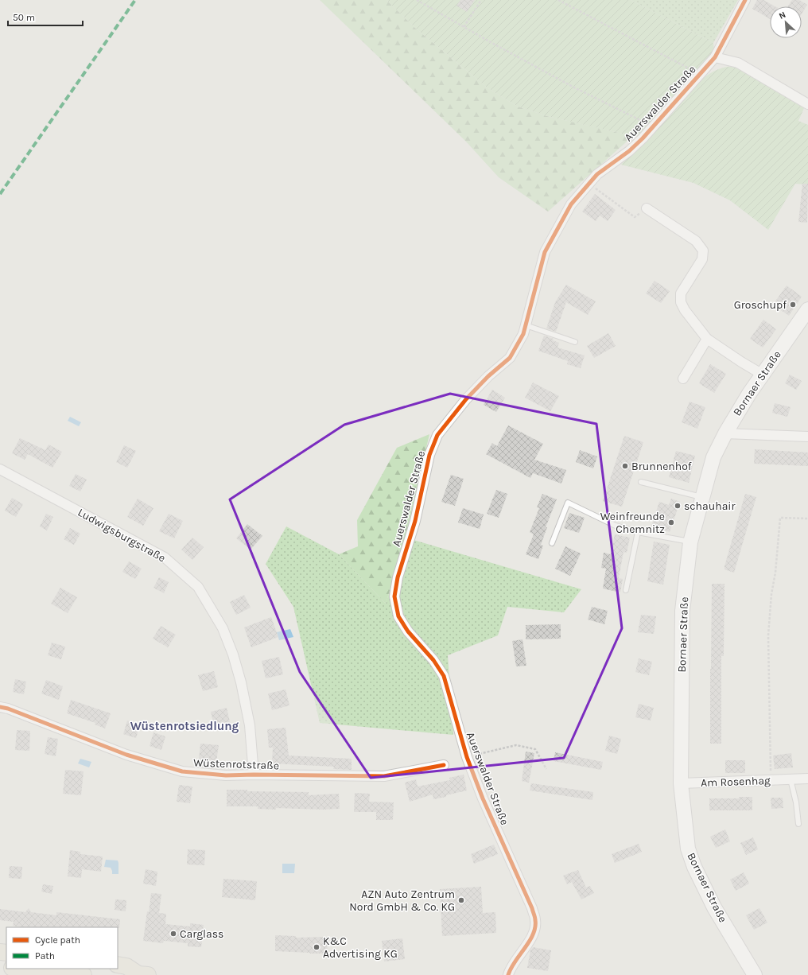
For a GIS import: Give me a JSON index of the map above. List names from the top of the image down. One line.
{"streets":{"main road":["Bornaer Straße"],"street":["Auerswalder Straße","Ludwigsburgstraße","Wüstenrotstraße","Am Rosenhag"]},"crossings":[["Bornaer Straße","Am Rosenhag"],["Ludwigsburgstraße","Wüstenrotstraße"]],"districts":["Wüstenrotsiedlung"],"places":["Groschupf","Brunnenhof","schauhair","Weinfreunde Chemnitz","AZN Auto Zentrum Nord GmbH & Co. KG","Carglass","K&C Advertising KG"],"legend":["Cycle path","Path"],"scale_bar":"50 m","north":"top left"}
